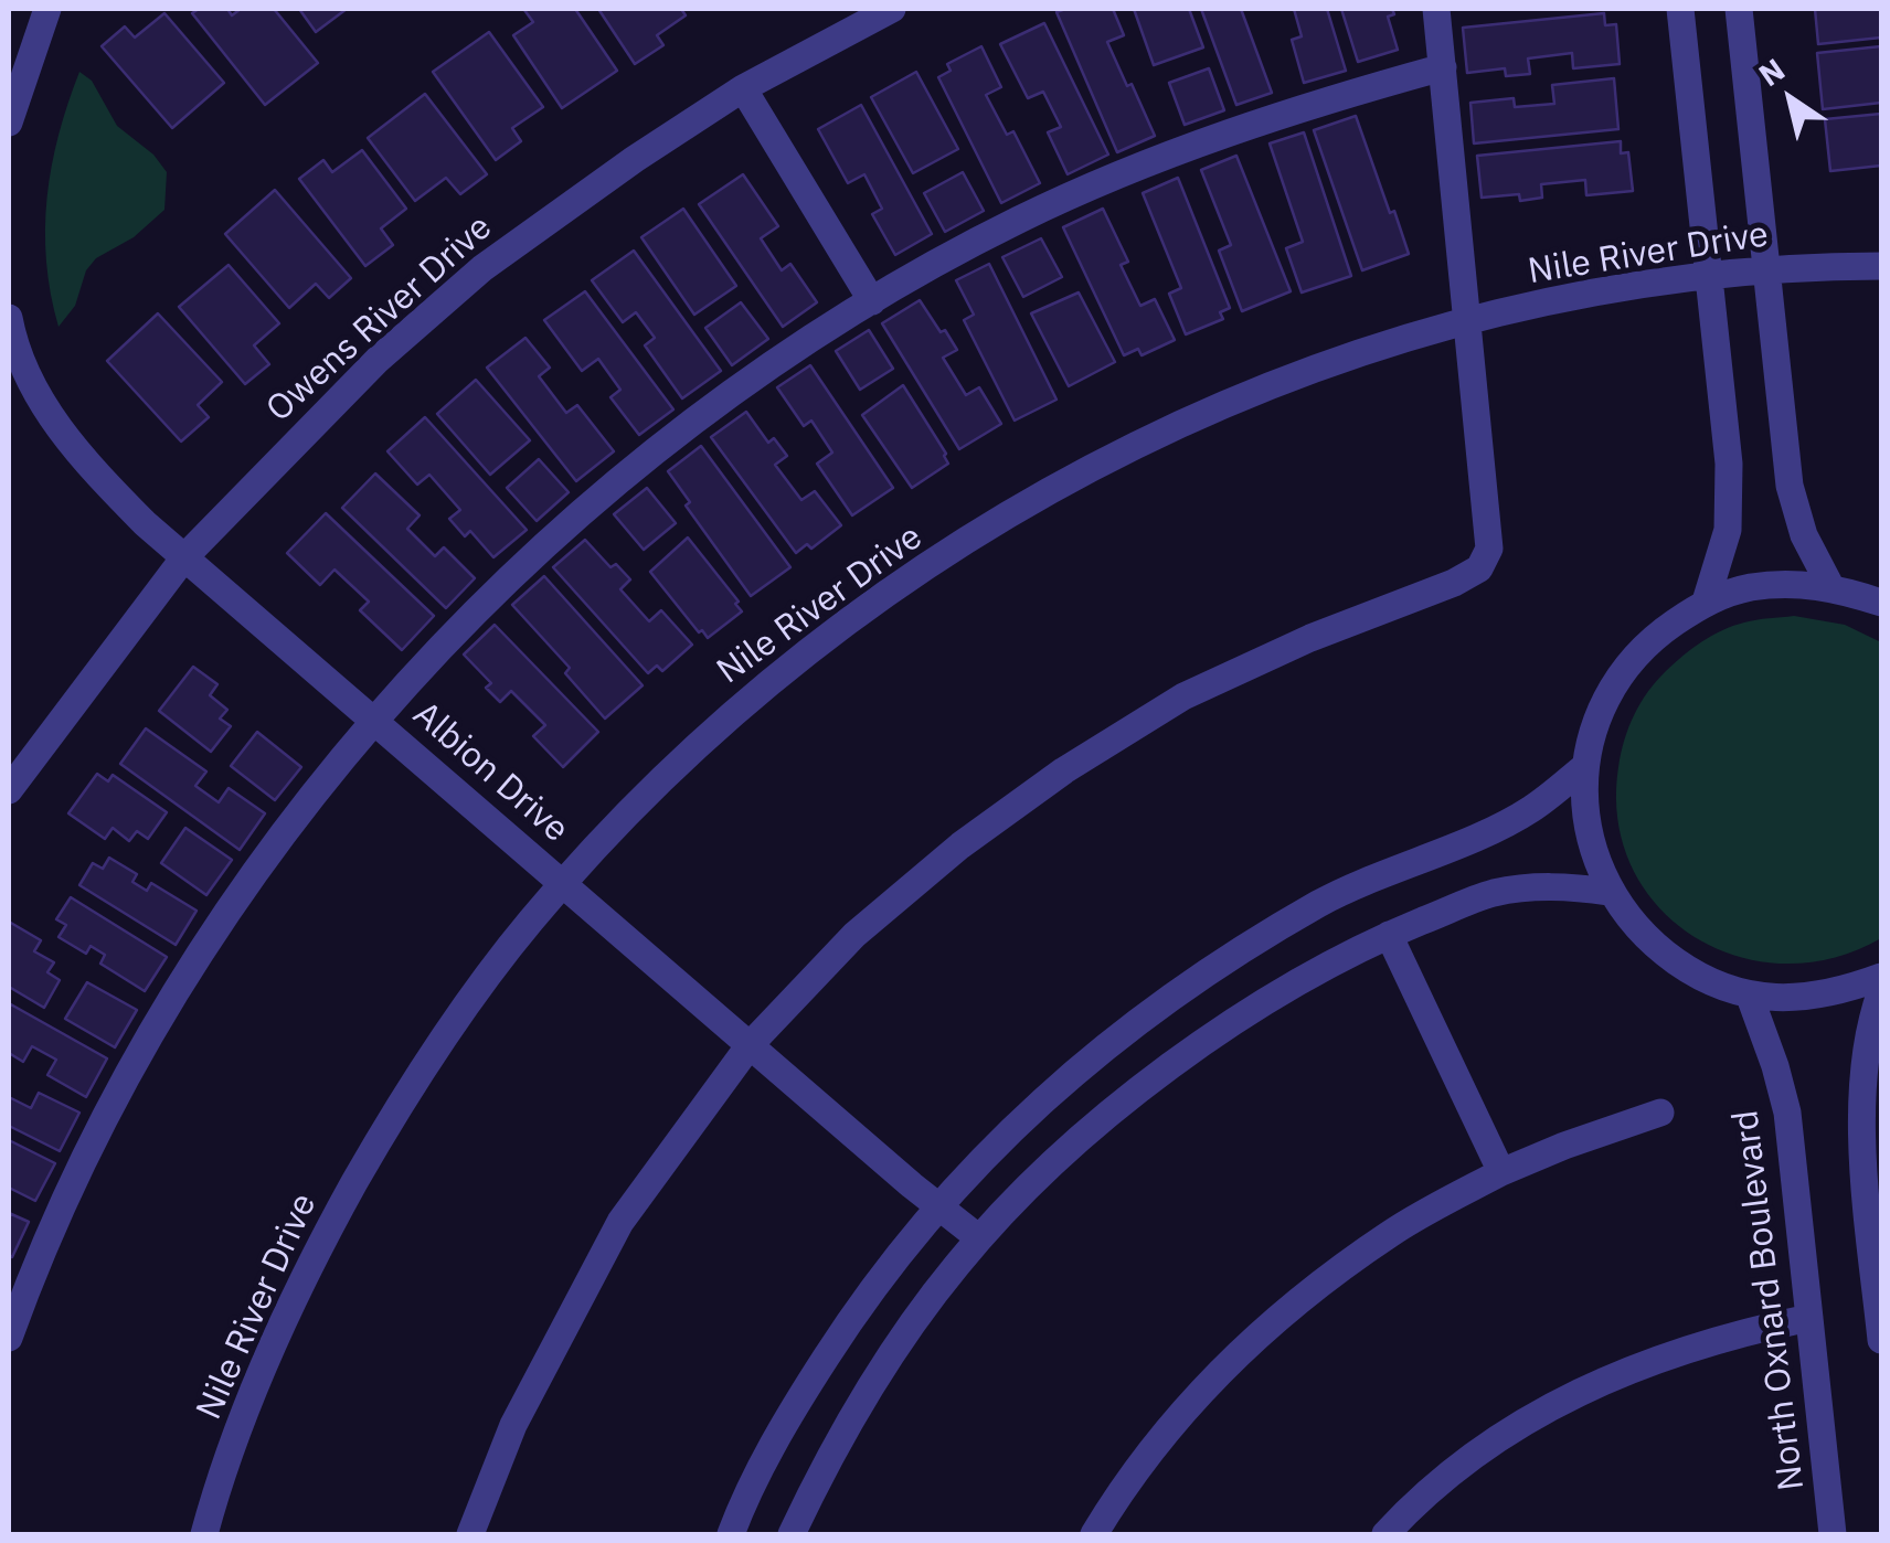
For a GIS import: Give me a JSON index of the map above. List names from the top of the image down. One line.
{"streets":{"street":["Nile River Drive","Owens River Drive","Albion Drive","North Oxnard Boulevard"]},"crossings":[["Nile River Drive","Albion Drive"],["Owens River Drive","Albion Drive"]],"north":"top left"}
